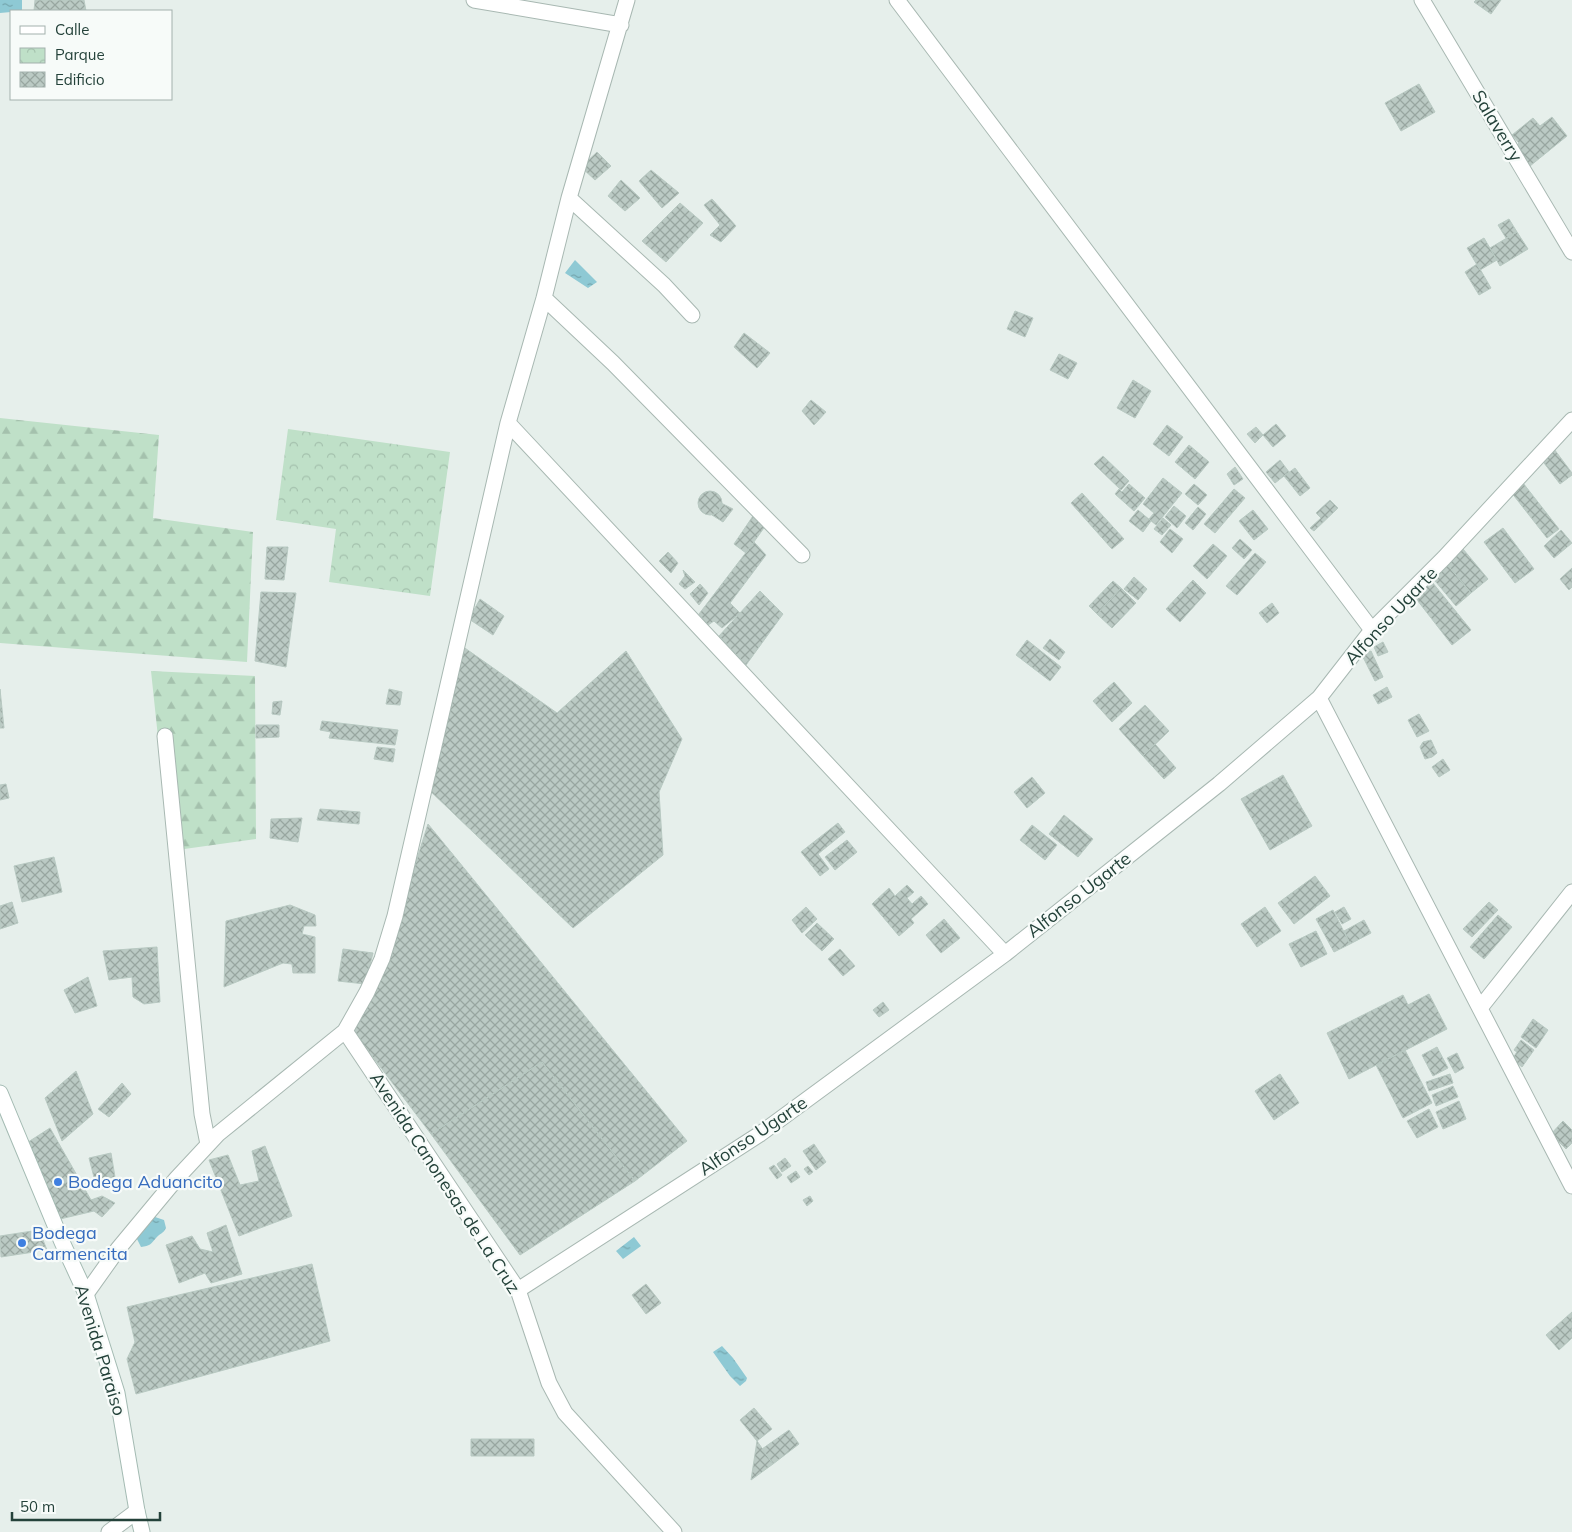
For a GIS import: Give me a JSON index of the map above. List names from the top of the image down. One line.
{"streets":{"street":["Salaverry","Alfonso Ugarte","Avenida Canonesas de La Cruz","Avenida Paraiso"]},"crossings":[["Alfonso Ugarte","Avenida Canonesas de La Cruz"]],"places":["Bodega Aduancito","Bodega Carmencita"],"legend":["Calle","Parque","Edificio"],"scale_bar":"50 m"}
